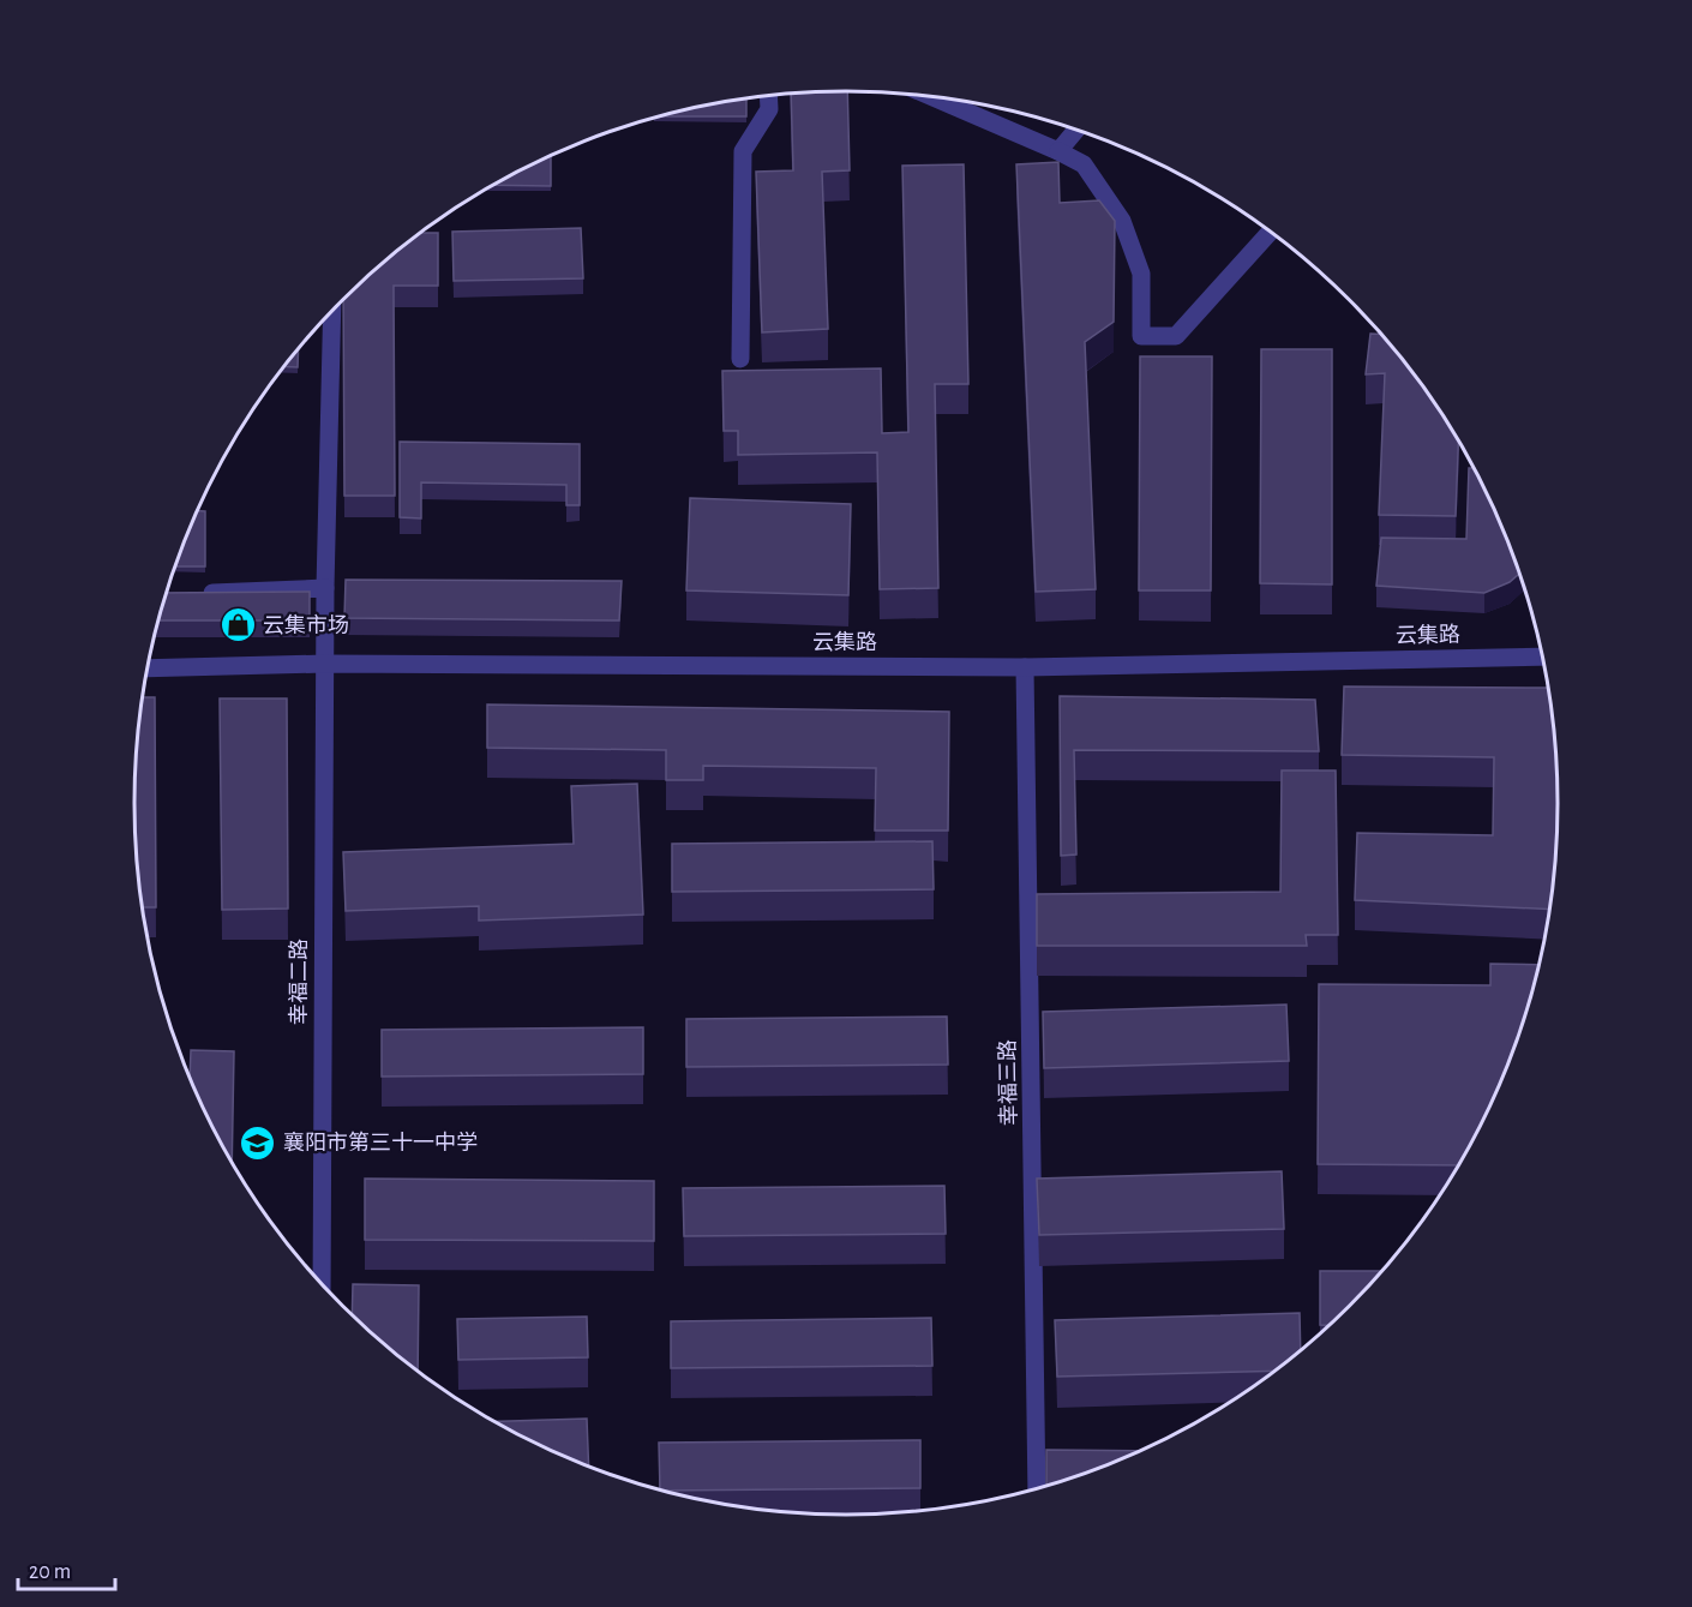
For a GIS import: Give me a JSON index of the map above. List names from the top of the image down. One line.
{"streets":{"street":["云集路","幸福二路","幸福三路"]},"crossings":[["云集路","幸福二路"],["云集路","幸福三路"]],"places":{"shop":["云集市场"],"school or university":["襄阳市第三十一中学"]},"scale_bar":"20 m"}
